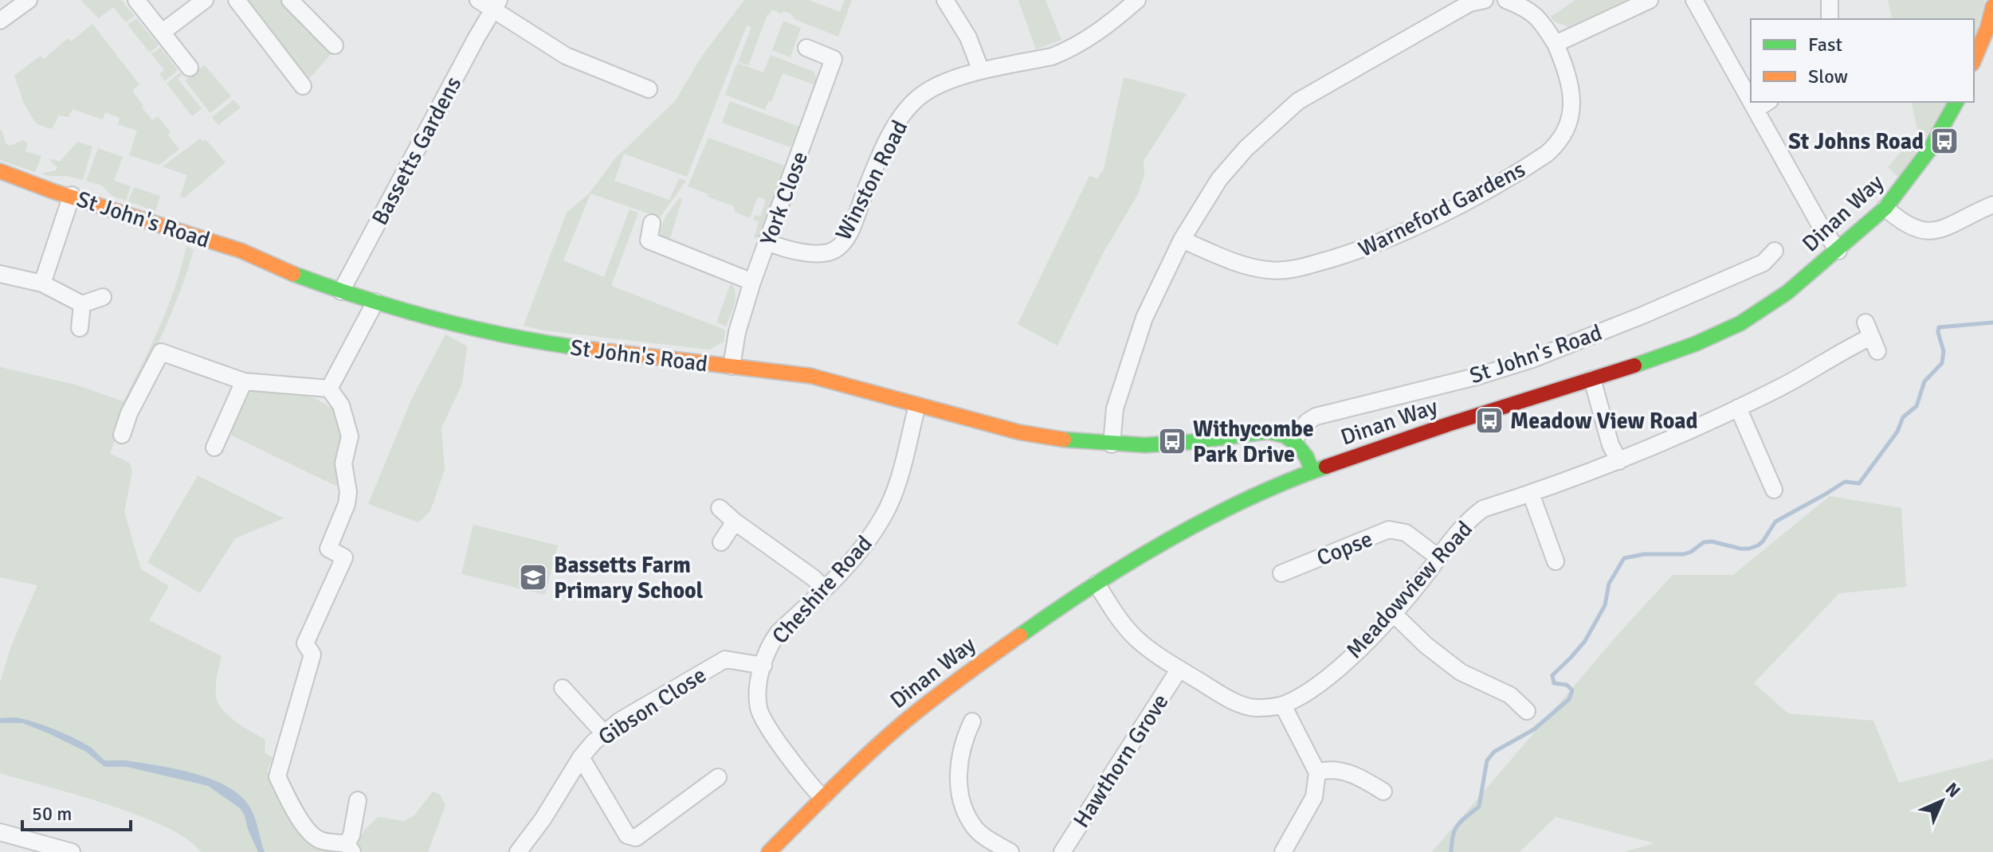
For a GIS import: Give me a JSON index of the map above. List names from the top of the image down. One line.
{"streets":{"street":["Bassetts Gardens","Winston Road","York Close","Warneford Gardens","Dinan Way","St John's Road","Copse","Cheshire Road","Meadowview Road","Gibson Close","Hawthorn Grove"]},"crossings":[["Bassetts Gardens","St John's Road"],["Winston Road","York Close"],["York Close","St John's Road"],["Dinan Way","Cheshire Road"],["Dinan Way","Meadowview Road"],["St John's Road","Cheshire Road"],["Copse","Meadowview Road"],["Cheshire Road","Gibson Close"],["Meadowview Road","Hawthorn Grove"]],"places":{"bus stop":["St Johns Road","Meadow View Road","Withycombe Park Drive"],"school or university":["Bassetts Farm Primary School"]},"legend":["Fast","Slow"],"scale_bar":"50 m","north":"top right"}
